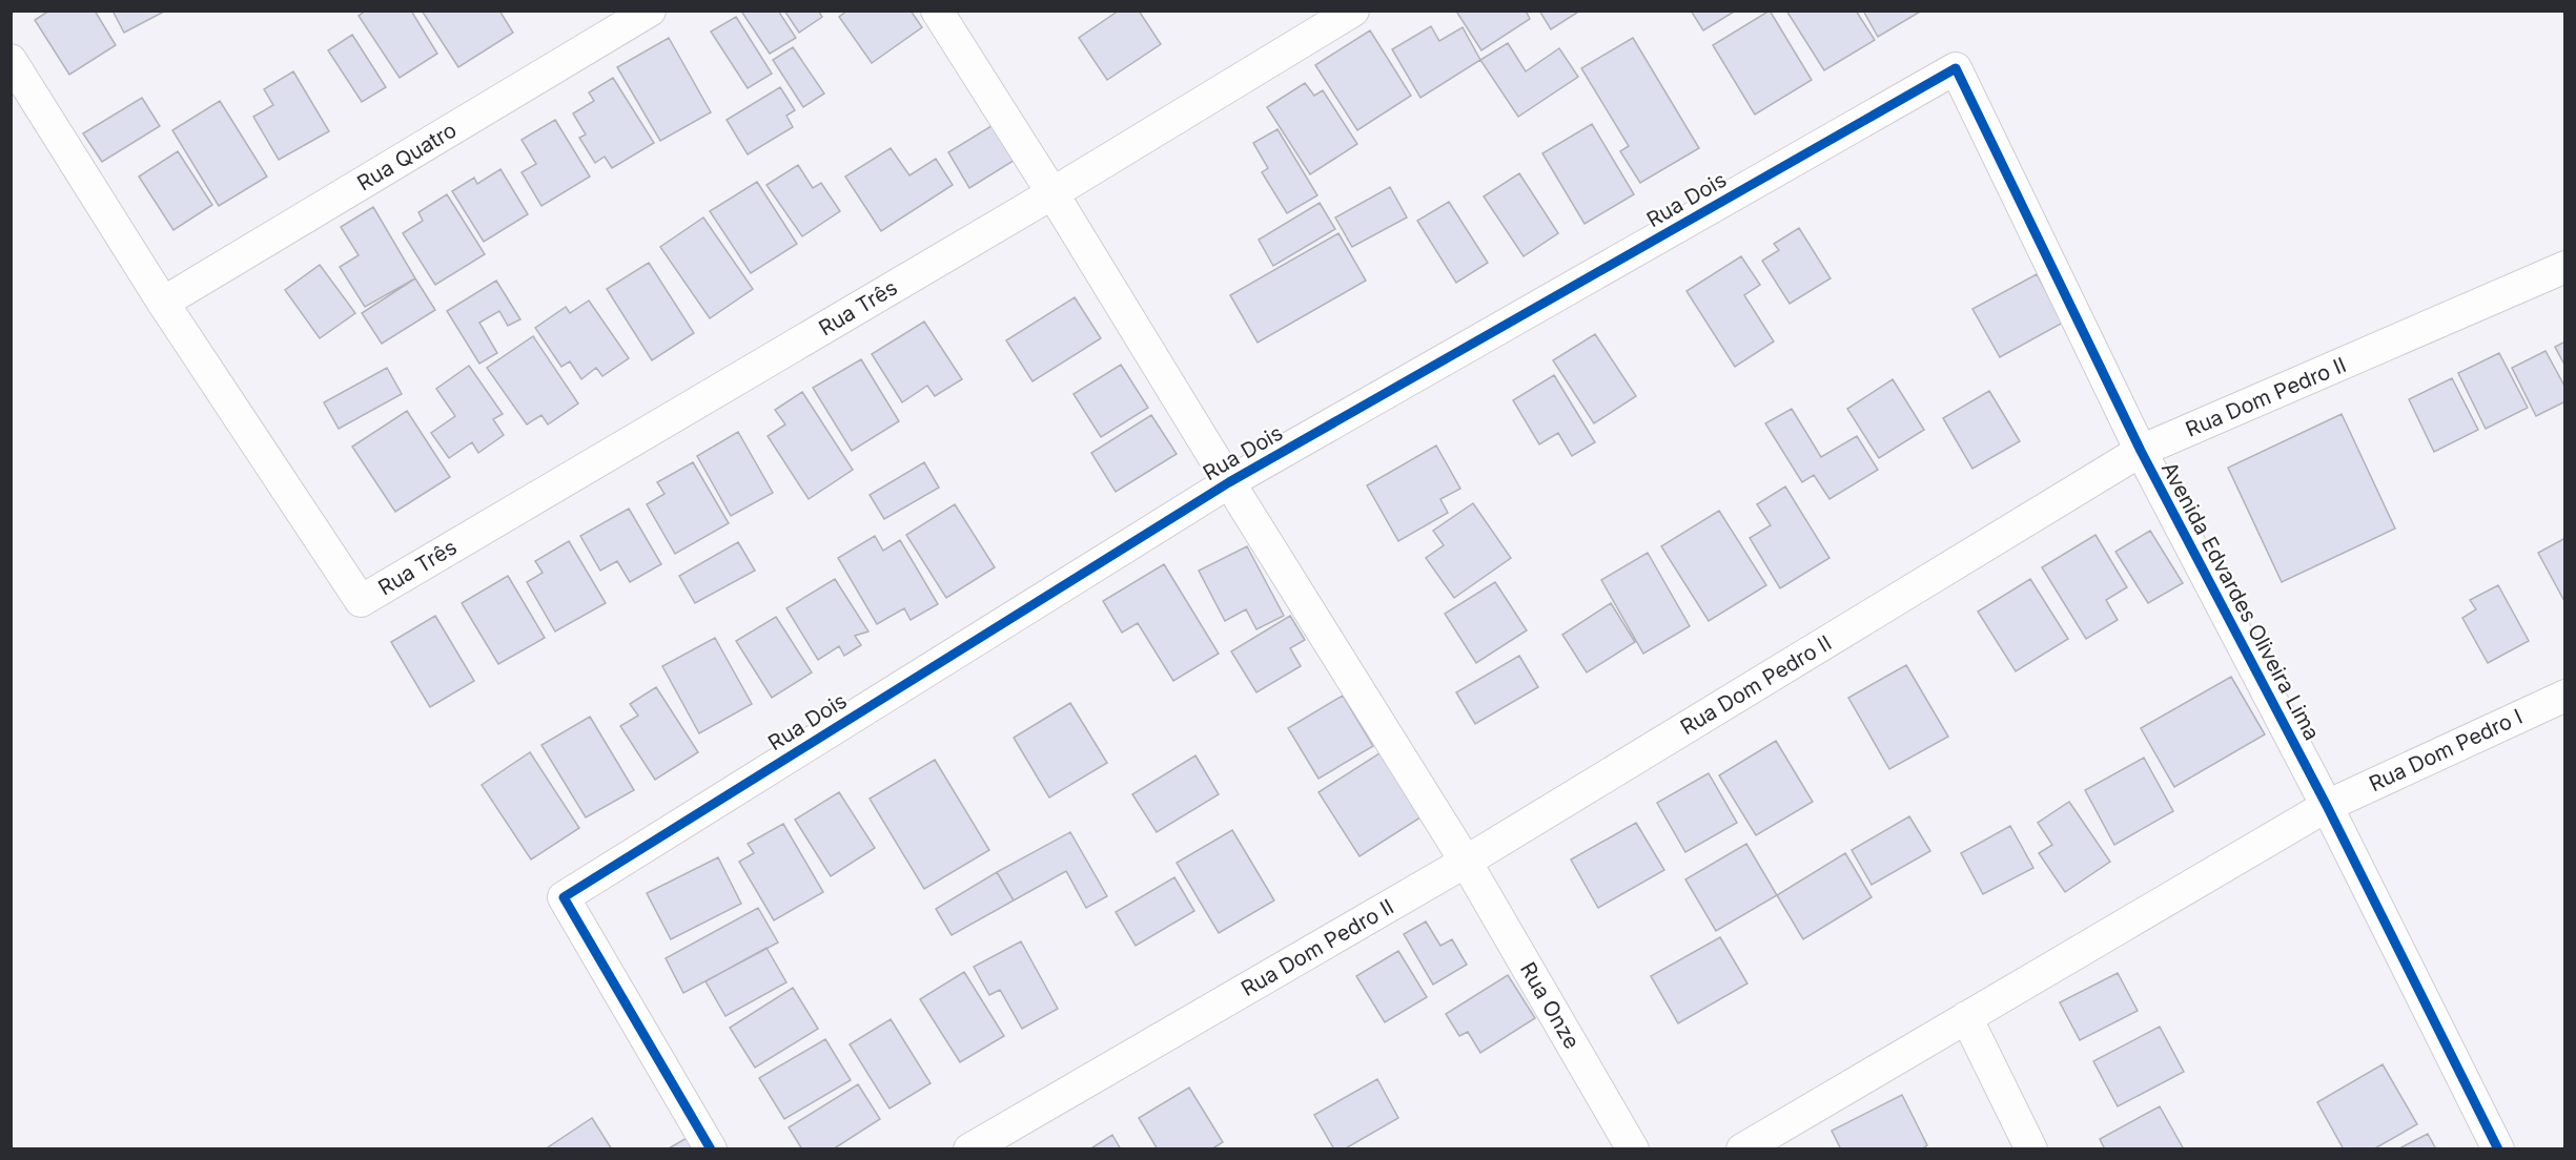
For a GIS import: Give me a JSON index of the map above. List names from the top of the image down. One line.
{"streets":{"street":["Rua Quatro","Rua Dois","Rua Três","Rua Dom Pedro II","Avenida Edvardes Oliveira Lima","Rua Dom Pedro I","Rua Onze"]},"crossings":[["Rua Quatro","Rua Três"],["Rua Dois","Avenida Edvardes Oliveira Lima"],["Rua Dois","Rua Onze"],["Rua Três","Rua Onze"],["Rua Dom Pedro II","Avenida Edvardes Oliveira Lima"],["Rua Dom Pedro II","Rua Onze"],["Avenida Edvardes Oliveira Lima","Rua Dom Pedro I"]]}
